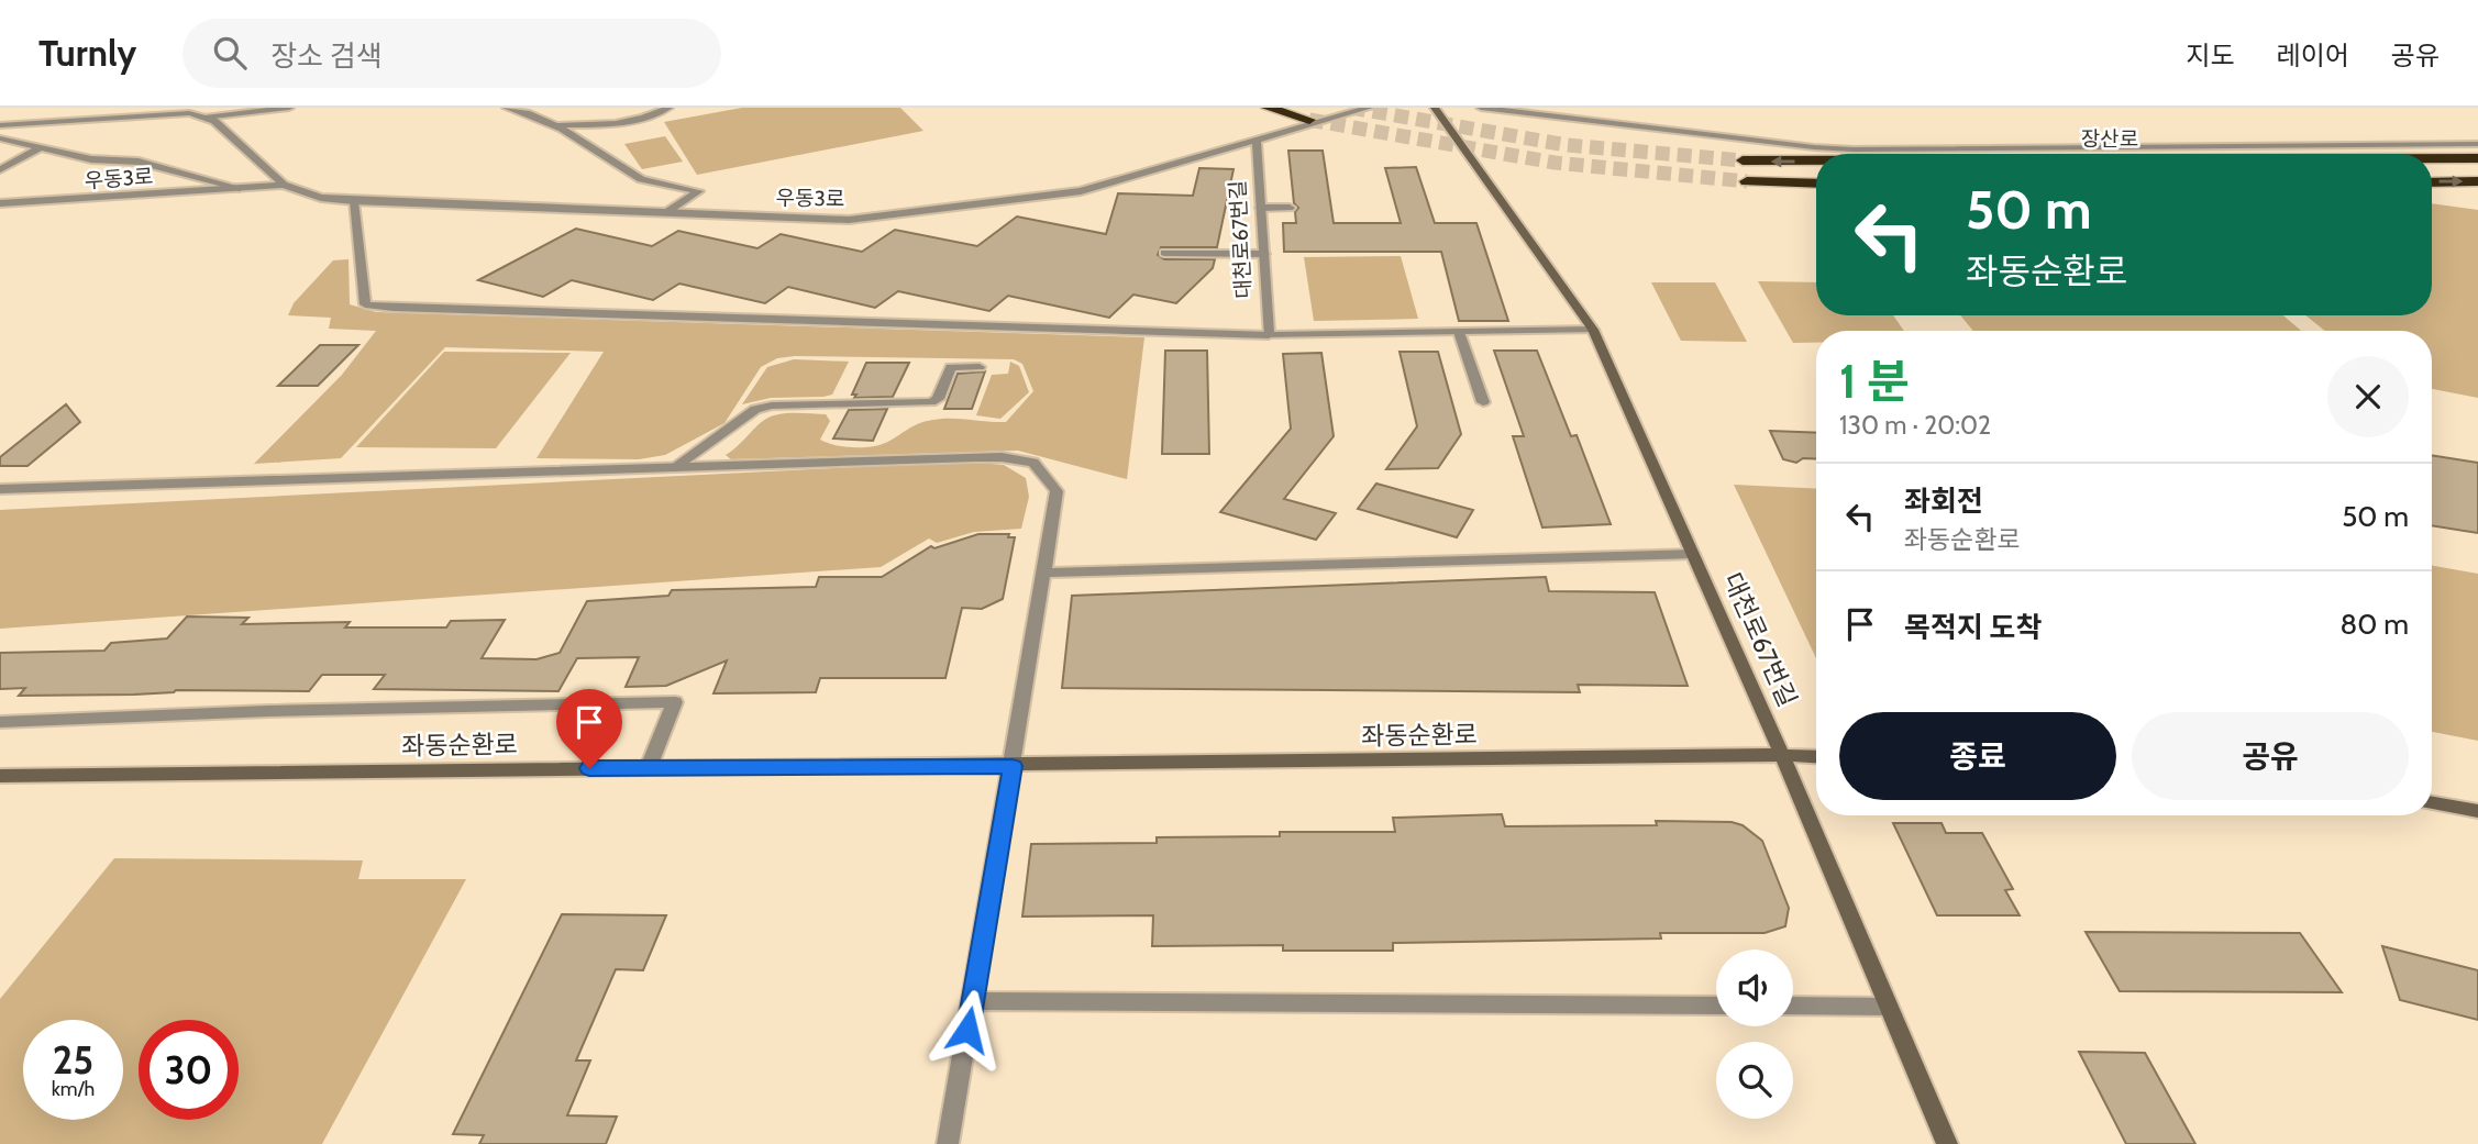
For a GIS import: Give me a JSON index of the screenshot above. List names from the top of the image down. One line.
{"streets":{"highway":["장산로"],"street":["우동3로","대천로67번길","좌동순환로"]},"crossings":[["우동3로","대천로67번길"],["대천로67번길","좌동순환로"]],"page":{"header":"Turnly","search":"장소 검색","nav":["지도","레이어","공유"],"turn":["50 m","좌동순환로"],"heading":["1 분","130 m · 20:02"],"list":[{"name":"좌회전","note":"좌동순환로","value":"50 m"},{"name":"목적지 도착","value":"80 m"}],"buttons":["종료","공유"],"speed":"25 km/h","limit":"30"}}
